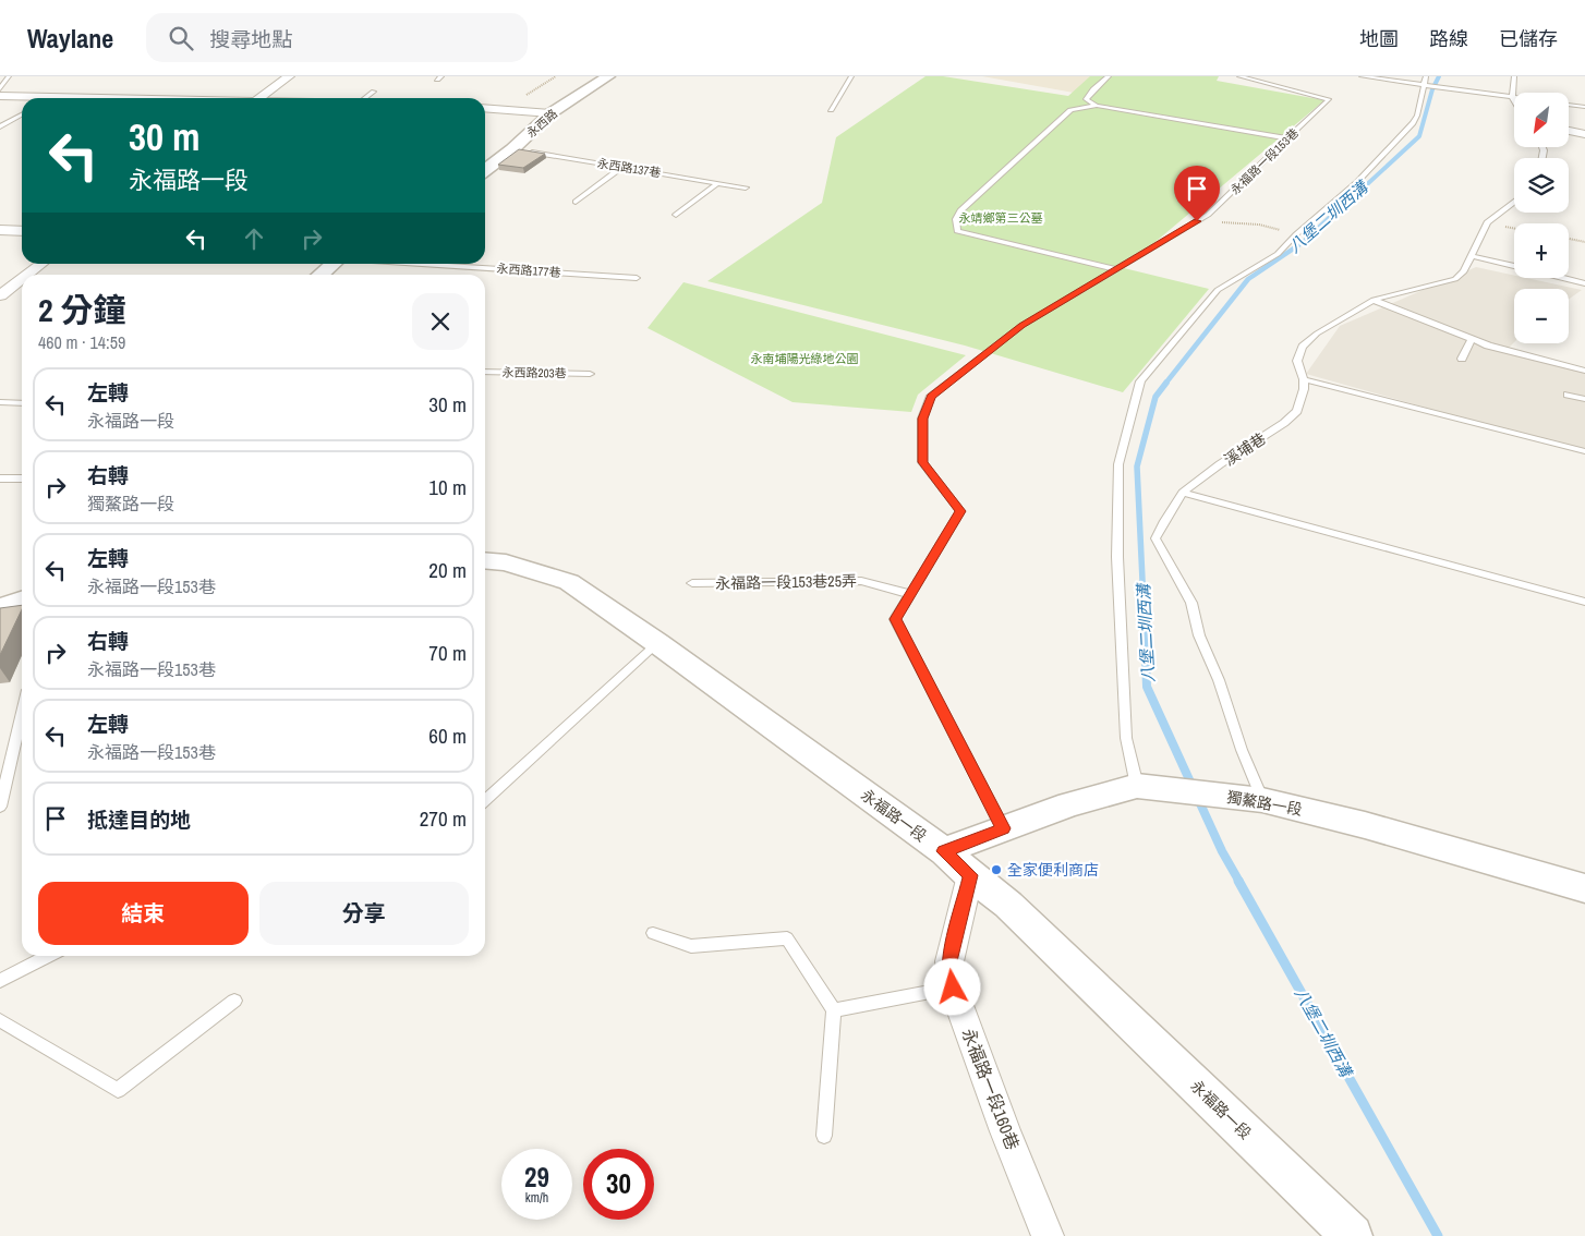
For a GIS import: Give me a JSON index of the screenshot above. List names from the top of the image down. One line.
{"streets":{"street":["永西路","獨鰲路一段","永福路一段","永福路一段160巷"],"lane":["永福路一段153巷","永西路137巷","永西路177巷","永西路203巷","溪埔巷","永福路一段153巷25弄"]},"crossings":[["永西路","永西路137巷"],["永福路一段153巷","永福路一段153巷25弄"],["永福路一段153巷","獨鰲路一段"],["溪埔巷","獨鰲路一段"],["獨鰲路一段","永福路一段"],["永福路一段","永福路一段160巷"]],"water":["八堡二圳西溝"],"parks":["永靖鄉第三公墓","永南埔陽光綠地公園"],"places":["全家便利商店"],"north":"bottom left","page":{"header":"Waylane","search":"搜尋地點","nav":["地圖","路線","已儲存"],"map_buttons":["+","−"],"turn":["30 m","永福路一段"],"heading":["2 分鐘","460 m · 14:59"],"list":[{"name":"左轉","note":"永福路一段","value":"30 m"},{"name":"右轉","note":"獨鰲路一段","value":"10 m"},{"name":"左轉","note":"永福路一段153巷","value":"20 m"},{"name":"右轉","note":"永福路一段153巷","value":"70 m"},{"name":"左轉","note":"永福路一段153巷","value":"60 m"},{"name":"抵達目的地","value":"270 m"}],"buttons":["結束","分享"],"speed":"29 km/h","limit":"30"}}
